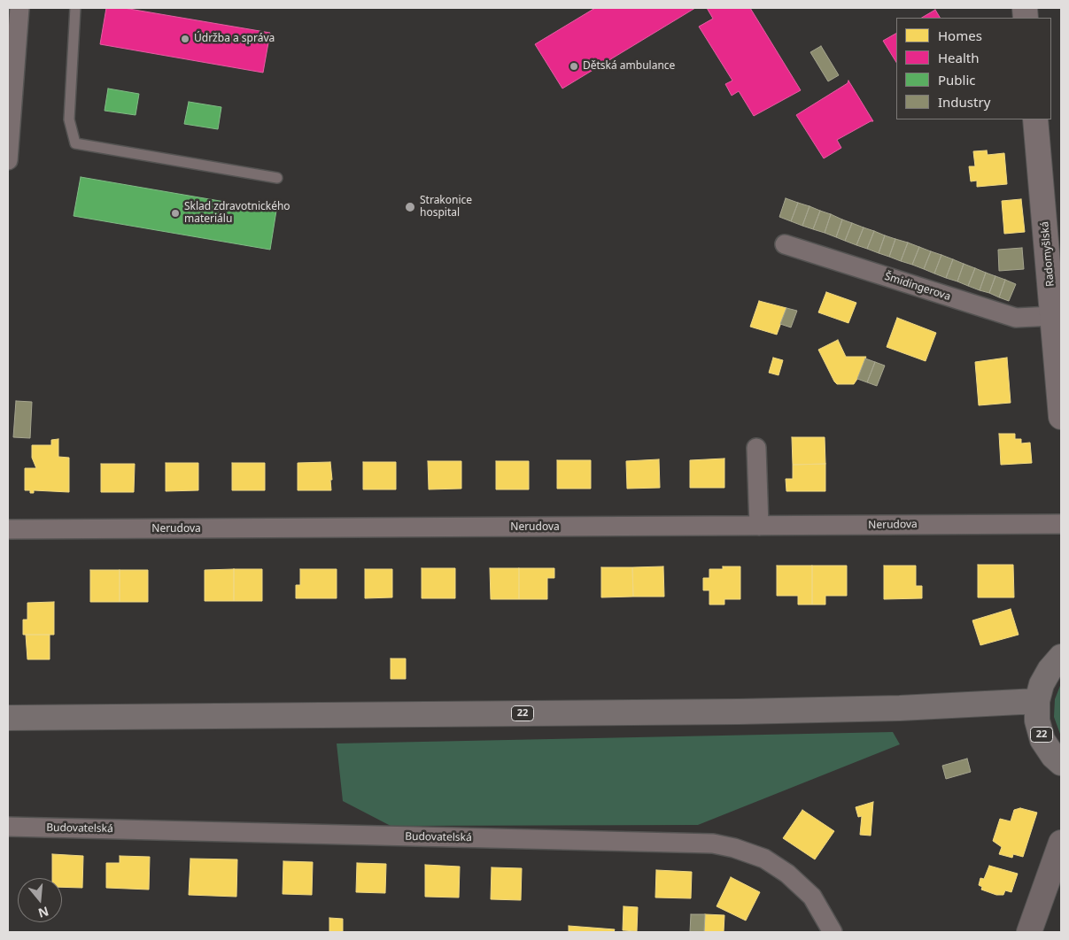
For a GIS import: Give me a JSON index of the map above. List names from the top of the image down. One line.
{"streets":{"main road":["22"],"street":["Radomyšlská","Šmidingerova","Nerudova","Budovatelská"]},"crossings":[["Radomyšlská","Šmidingerova"]],"places":["Údržba a správa","Dětská ambulance","Strakonice hospital","Sklad zdravotnického materiálu"],"legend":["Homes","Health","Public","Industry"],"north":"bottom"}
